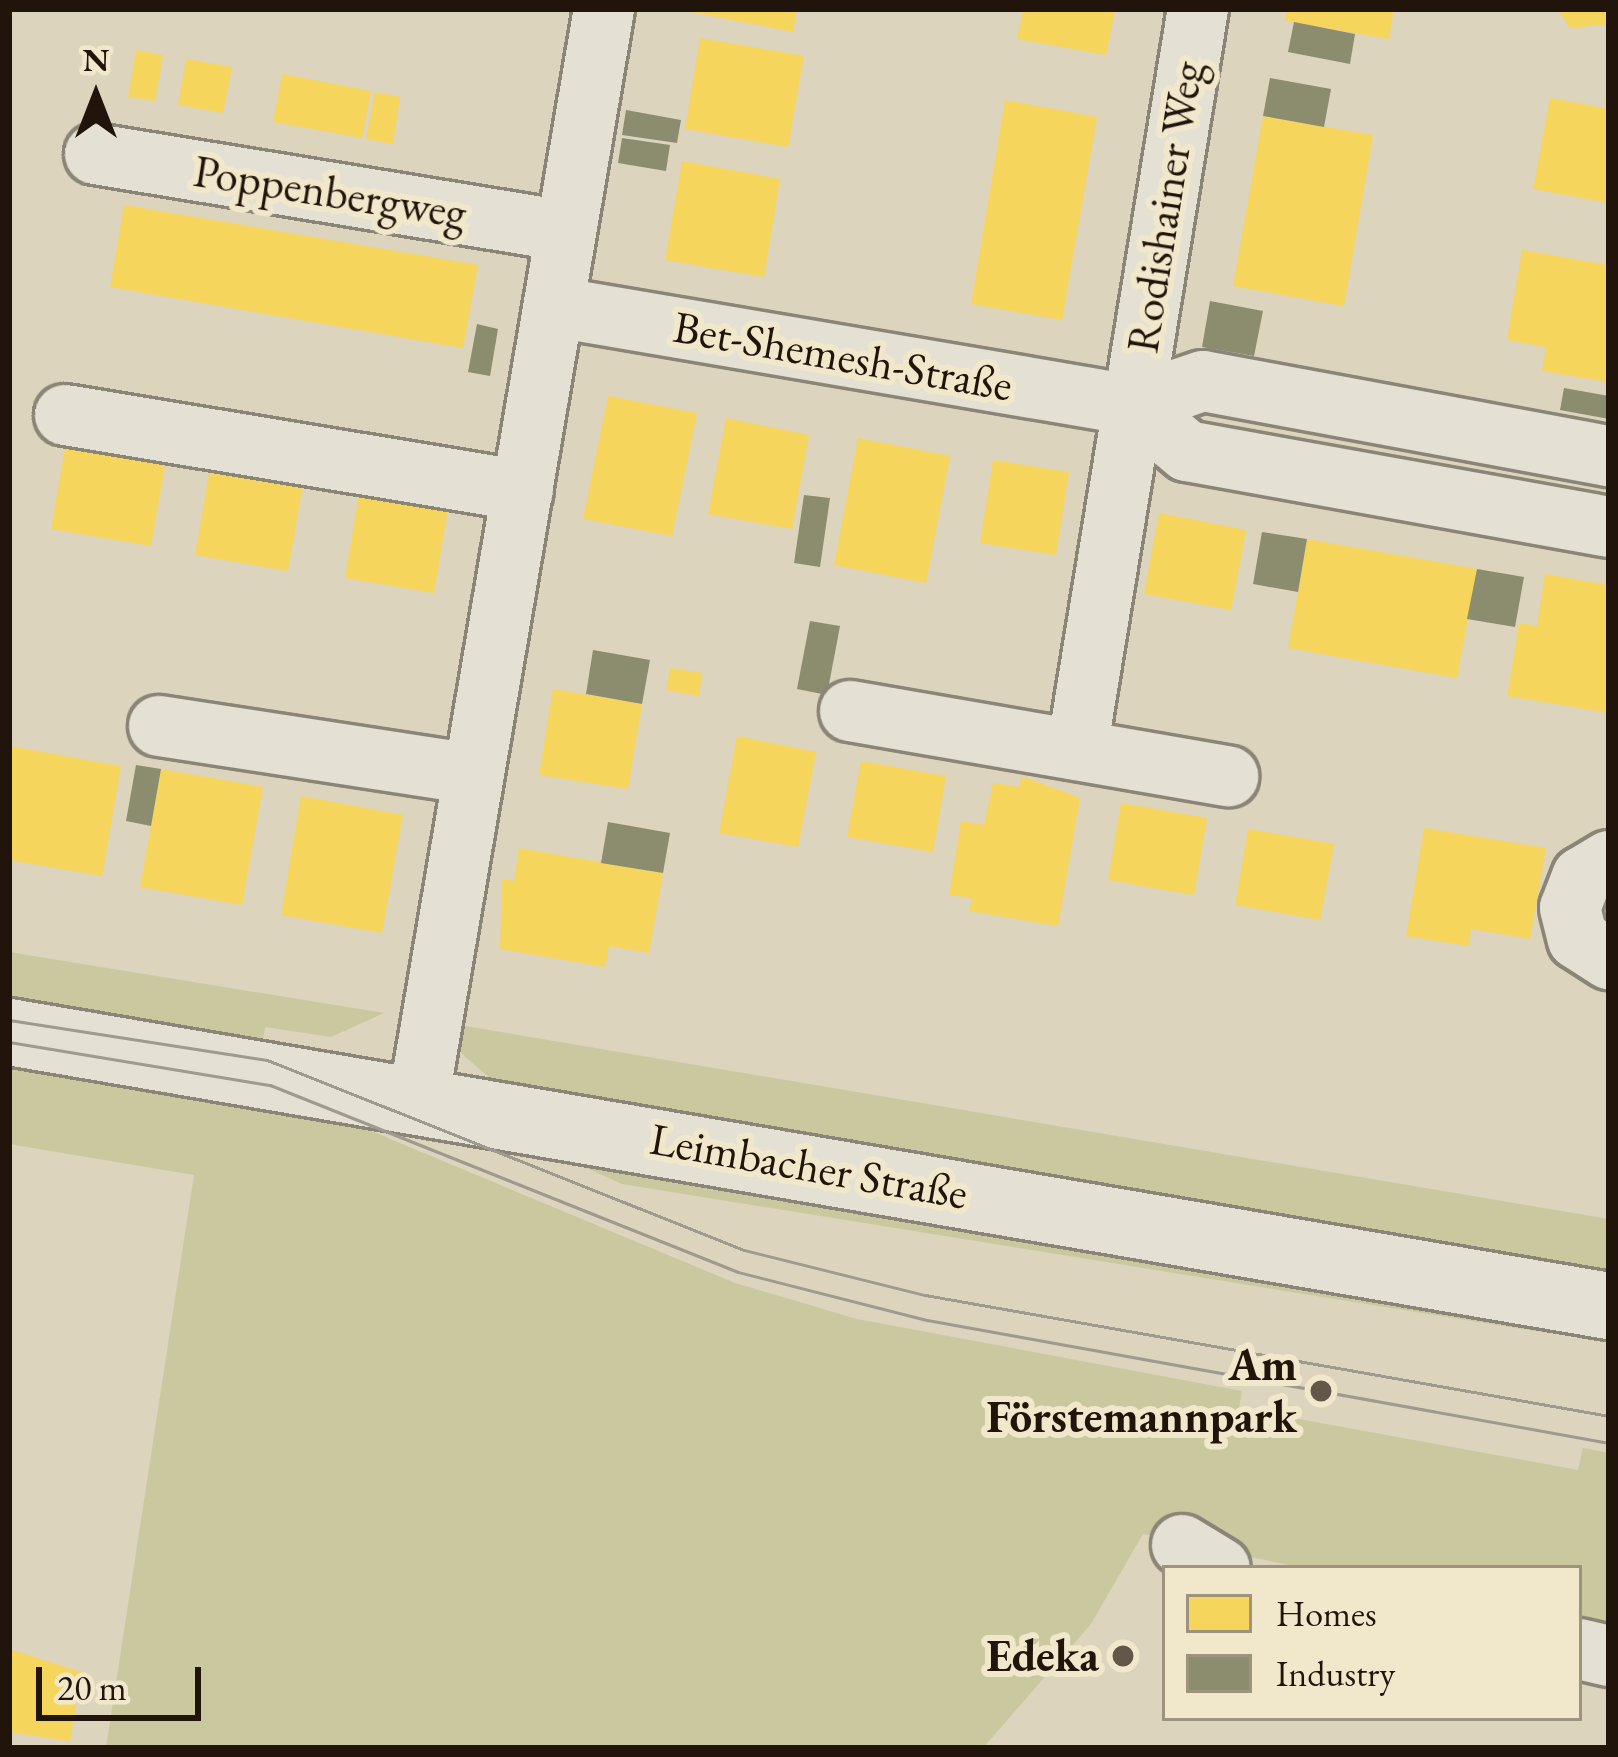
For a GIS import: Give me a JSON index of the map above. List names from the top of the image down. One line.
{"streets":{"street":["Poppenbergweg","Rodishainer Weg","Bet-Shemesh-Straße","Leimbacher Straße"]},"crossings":[["Rodishainer Weg","Bet-Shemesh-Straße"]],"places":["Am Förstemannpark","Edeka"],"legend":["Homes","Industry"],"scale_bar":"20 m","north":"top"}
